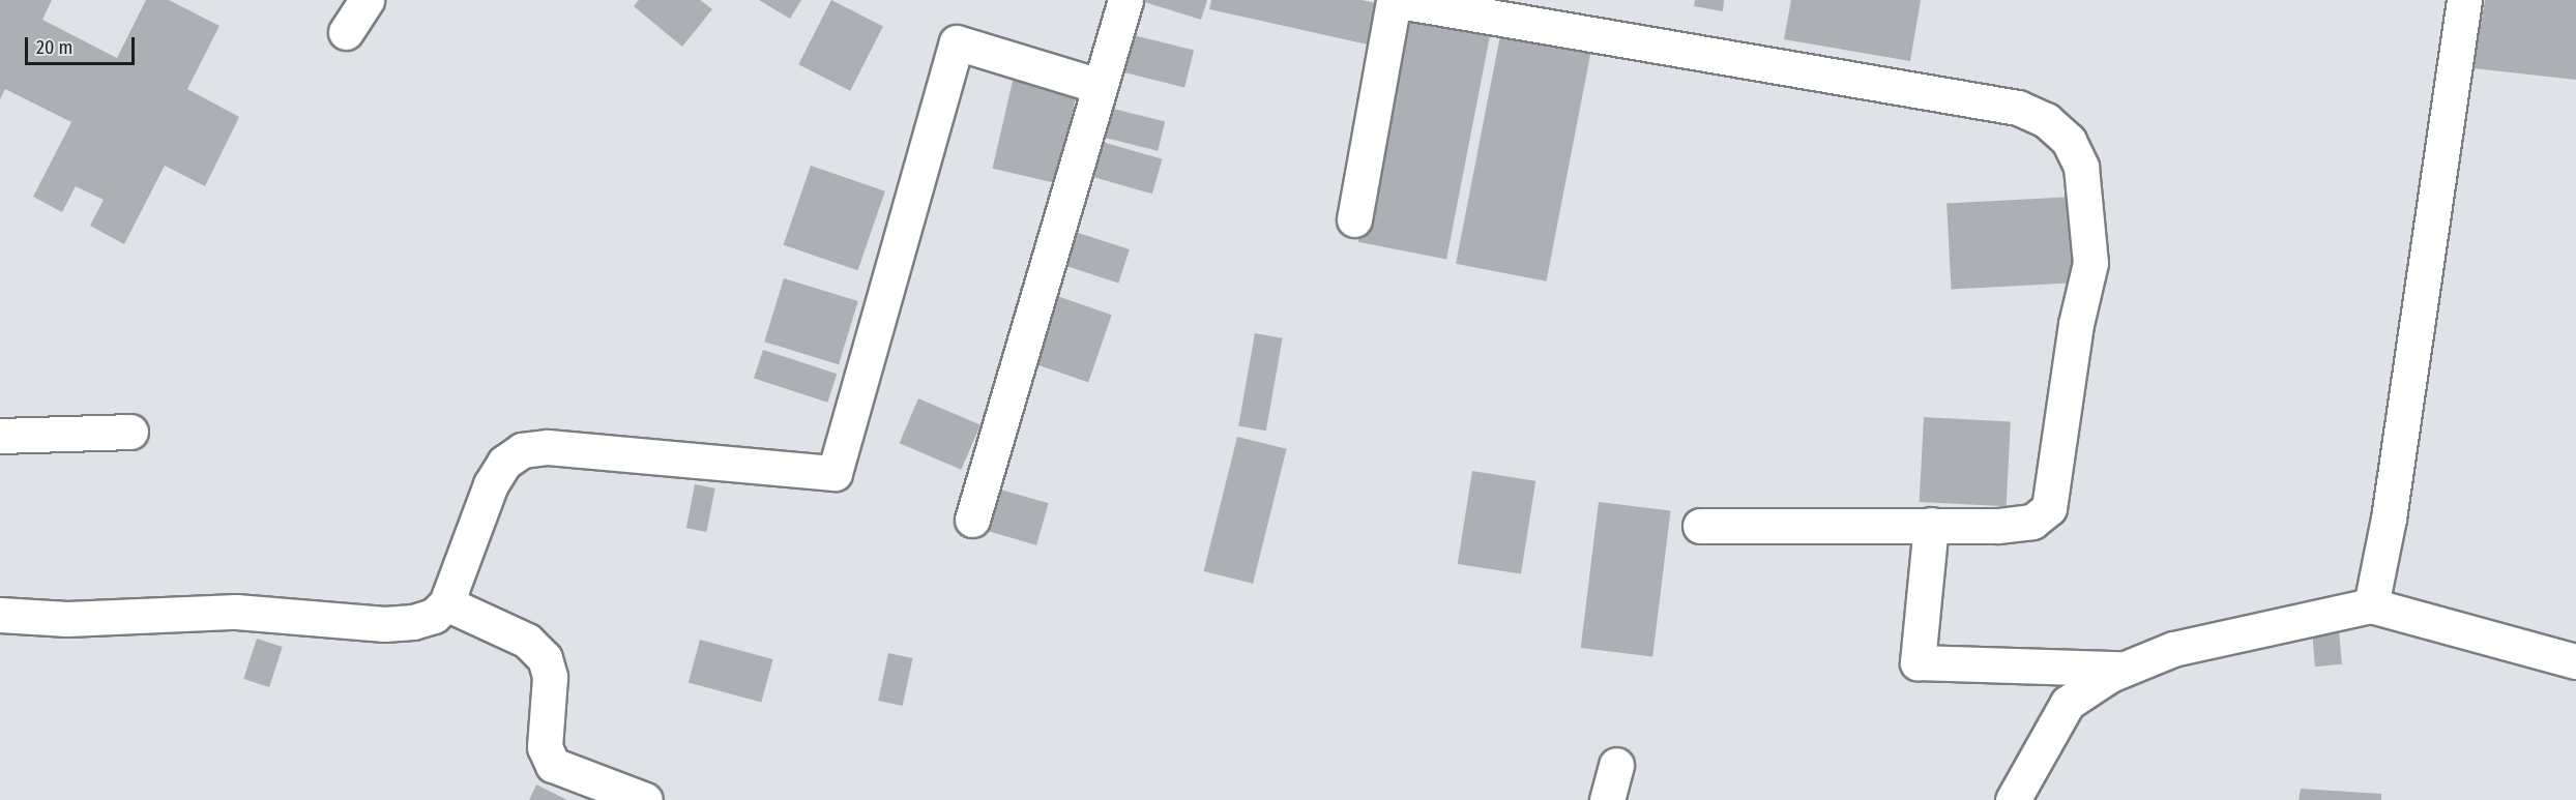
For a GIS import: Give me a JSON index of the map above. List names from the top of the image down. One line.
{"scale_bar":"20 m"}
